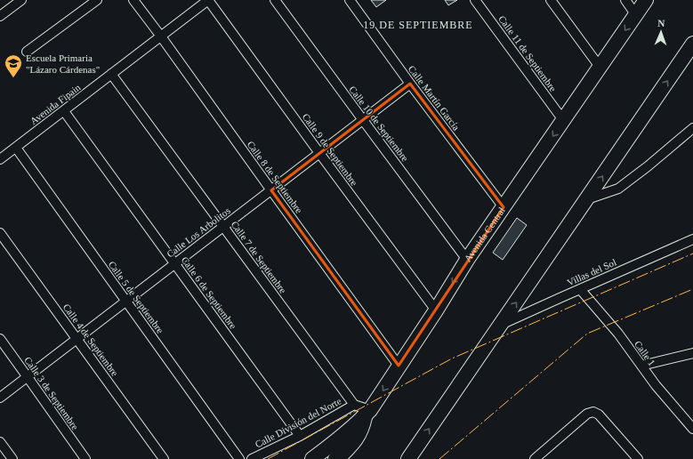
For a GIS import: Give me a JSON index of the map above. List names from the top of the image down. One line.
{"streets":{"highway":["Avenida Central"],"street":["Calle 11 de Septiembre","Calle Martín García","Avenida Fipain","Calle 10 de Septiembre","Calle 9 de Septiembre","Calle 8 de Septiembre","Calle Los Arbolitos","Calle 7 de Septiembre","Villas del Sol","Calle 6 de Septiembre","Calle 5 de Septiembre","Calle 4 de Septiembre","Calle 1","Calle 3 de Septiembre","Calle División del Norte"]},"crossings":[["Calle 11 de Septiembre","Avenida Central"],["Calle Martín García","Calle Los Arbolitos"],["Calle Martín García","Avenida Central"],["Avenida Fipain","Calle 9 de Septiembre"],["Avenida Fipain","Calle 8 de Septiembre"],["Avenida Fipain","Calle 7 de Septiembre"],["Avenida Fipain","Calle 6 de Septiembre"],["Avenida Fipain","Calle 5 de Septiembre"],["Calle 10 de Septiembre","Calle Los Arbolitos"],["Calle 10 de Septiembre","Avenida Central"],["Calle 9 de Septiembre","Calle Los Arbolitos"],["Calle 9 de Septiembre","Avenida Central"],["Calle 8 de Septiembre","Calle Los Arbolitos"],["Calle 8 de Septiembre","Avenida Central"],["Calle Los Arbolitos","Calle 7 de Septiembre"],["Calle Los Arbolitos","Calle 6 de Septiembre"],["Calle Los Arbolitos","Calle 5 de Septiembre"],["Calle Los Arbolitos","Calle 4 de Septiembre"],["Calle Los Arbolitos","Calle 3 de Septiembre"],["Avenida Central","Calle 7 de Septiembre"],["Avenida Central","Calle División del Norte"],["Calle 7 de Septiembre","Calle División del Norte"],["Villas del Sol","Calle 1"],["Calle 6 de Septiembre","Calle División del Norte"]],"districts":["19 DE SEPTIEMBRE"],"places":{"school or university":["Escuela Primaria \"Lázaro Cárdenas\""]},"north":"top"}
